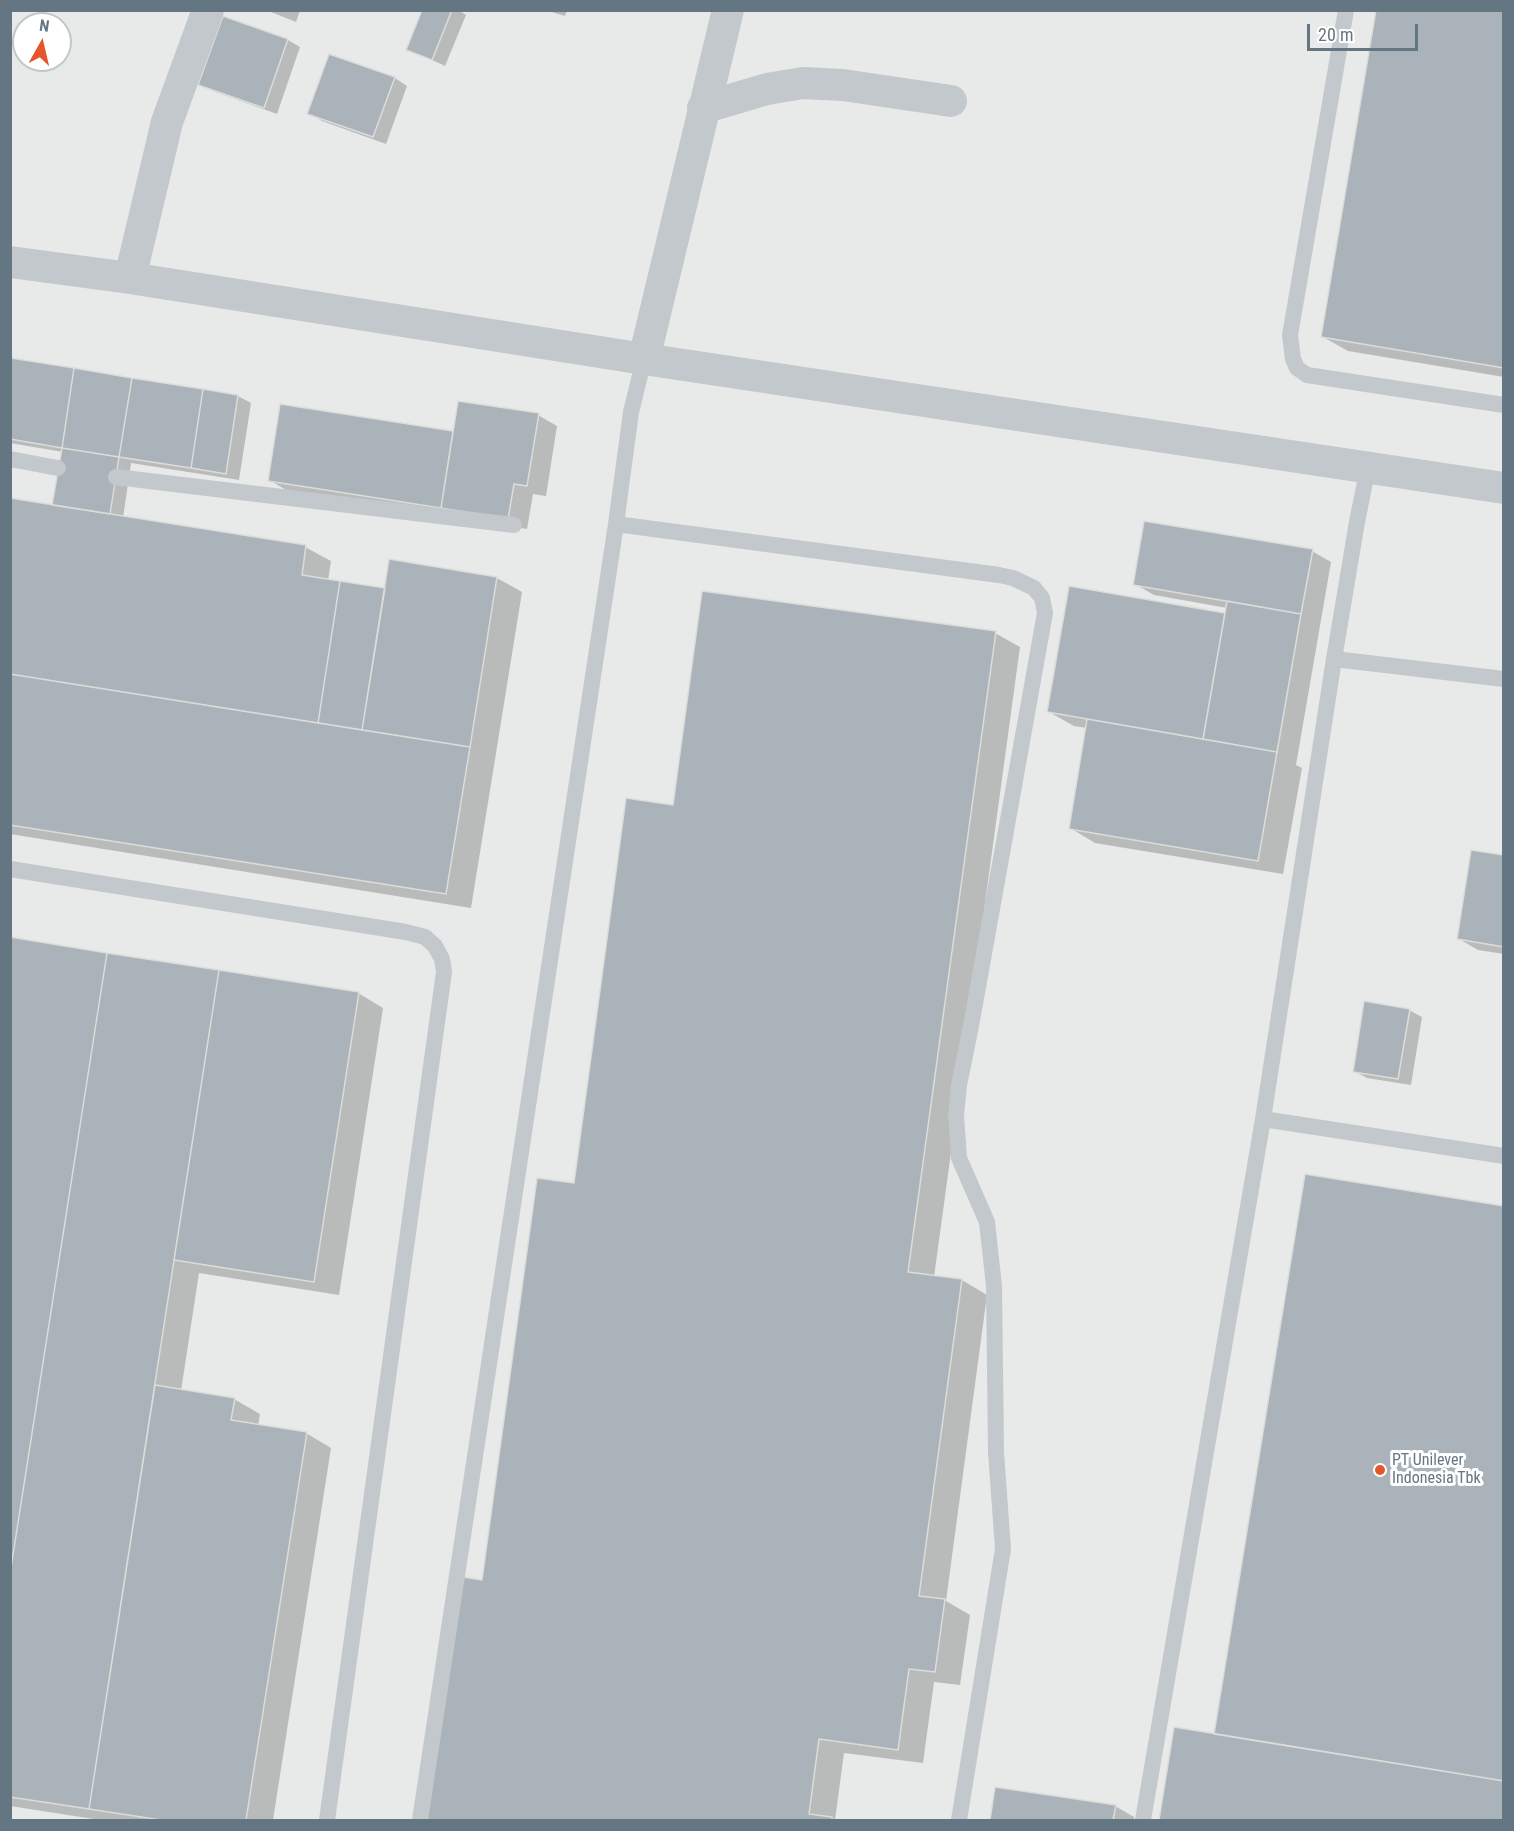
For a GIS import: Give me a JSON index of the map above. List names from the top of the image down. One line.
{"places":["PT Unilever Indonesia Tbk"],"scale_bar":"20 m","north":"top"}
